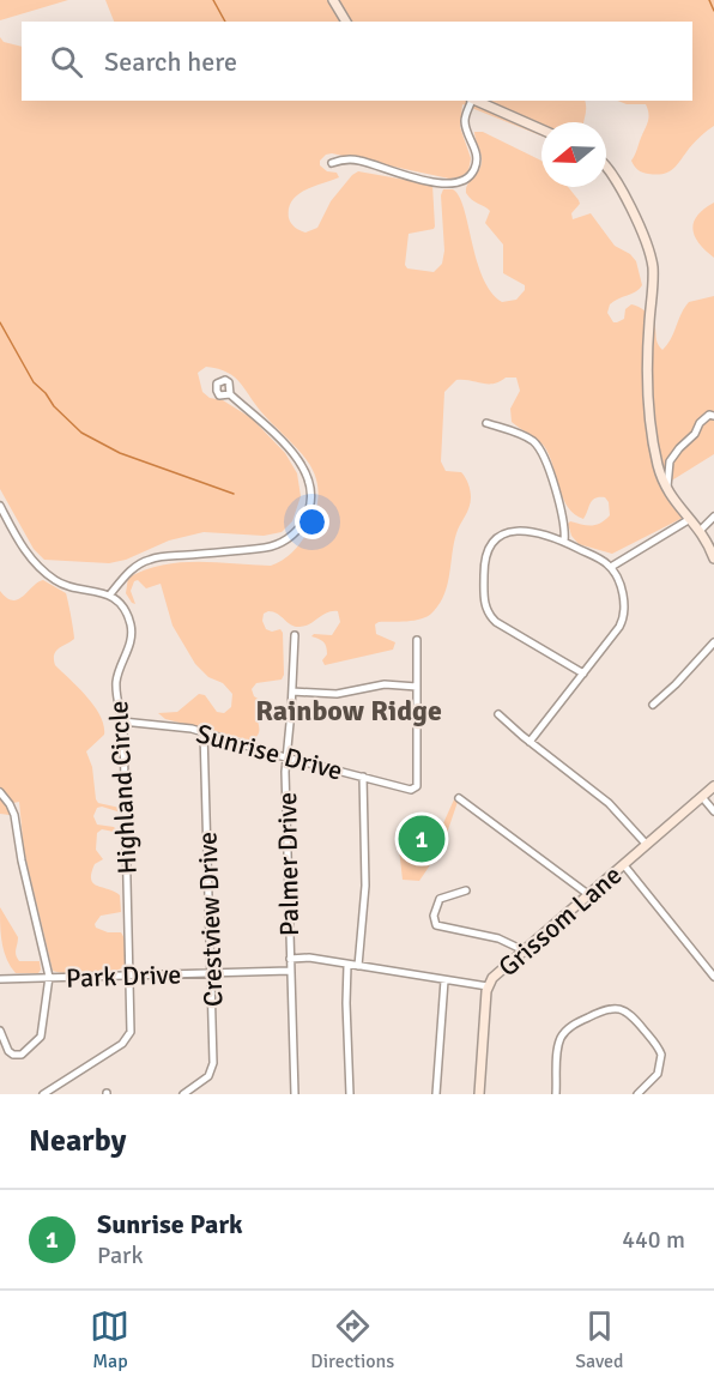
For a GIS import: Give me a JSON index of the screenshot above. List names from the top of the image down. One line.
{"streets":{"street":["Sunrise Drive","Highland Circle","Palmer Drive","Crestview Drive","Grissom Lane","Park Drive"]},"crossings":[["Sunrise Drive","Highland Circle"],["Sunrise Drive","Palmer Drive"],["Sunrise Drive","Crestview Drive"],["Highland Circle","Park Drive"],["Palmer Drive","Park Drive"],["Crestview Drive","Park Drive"]],"districts":["Rainbow Ridge"],"north":"left","page":{"search":"Search here","pins":"1","heading":"Nearby","list":[{"mark":"1","name":"Sunrise Park","note":"Park","value":"440 m"}],"nav":["Map","Directions","Saved"]}}
